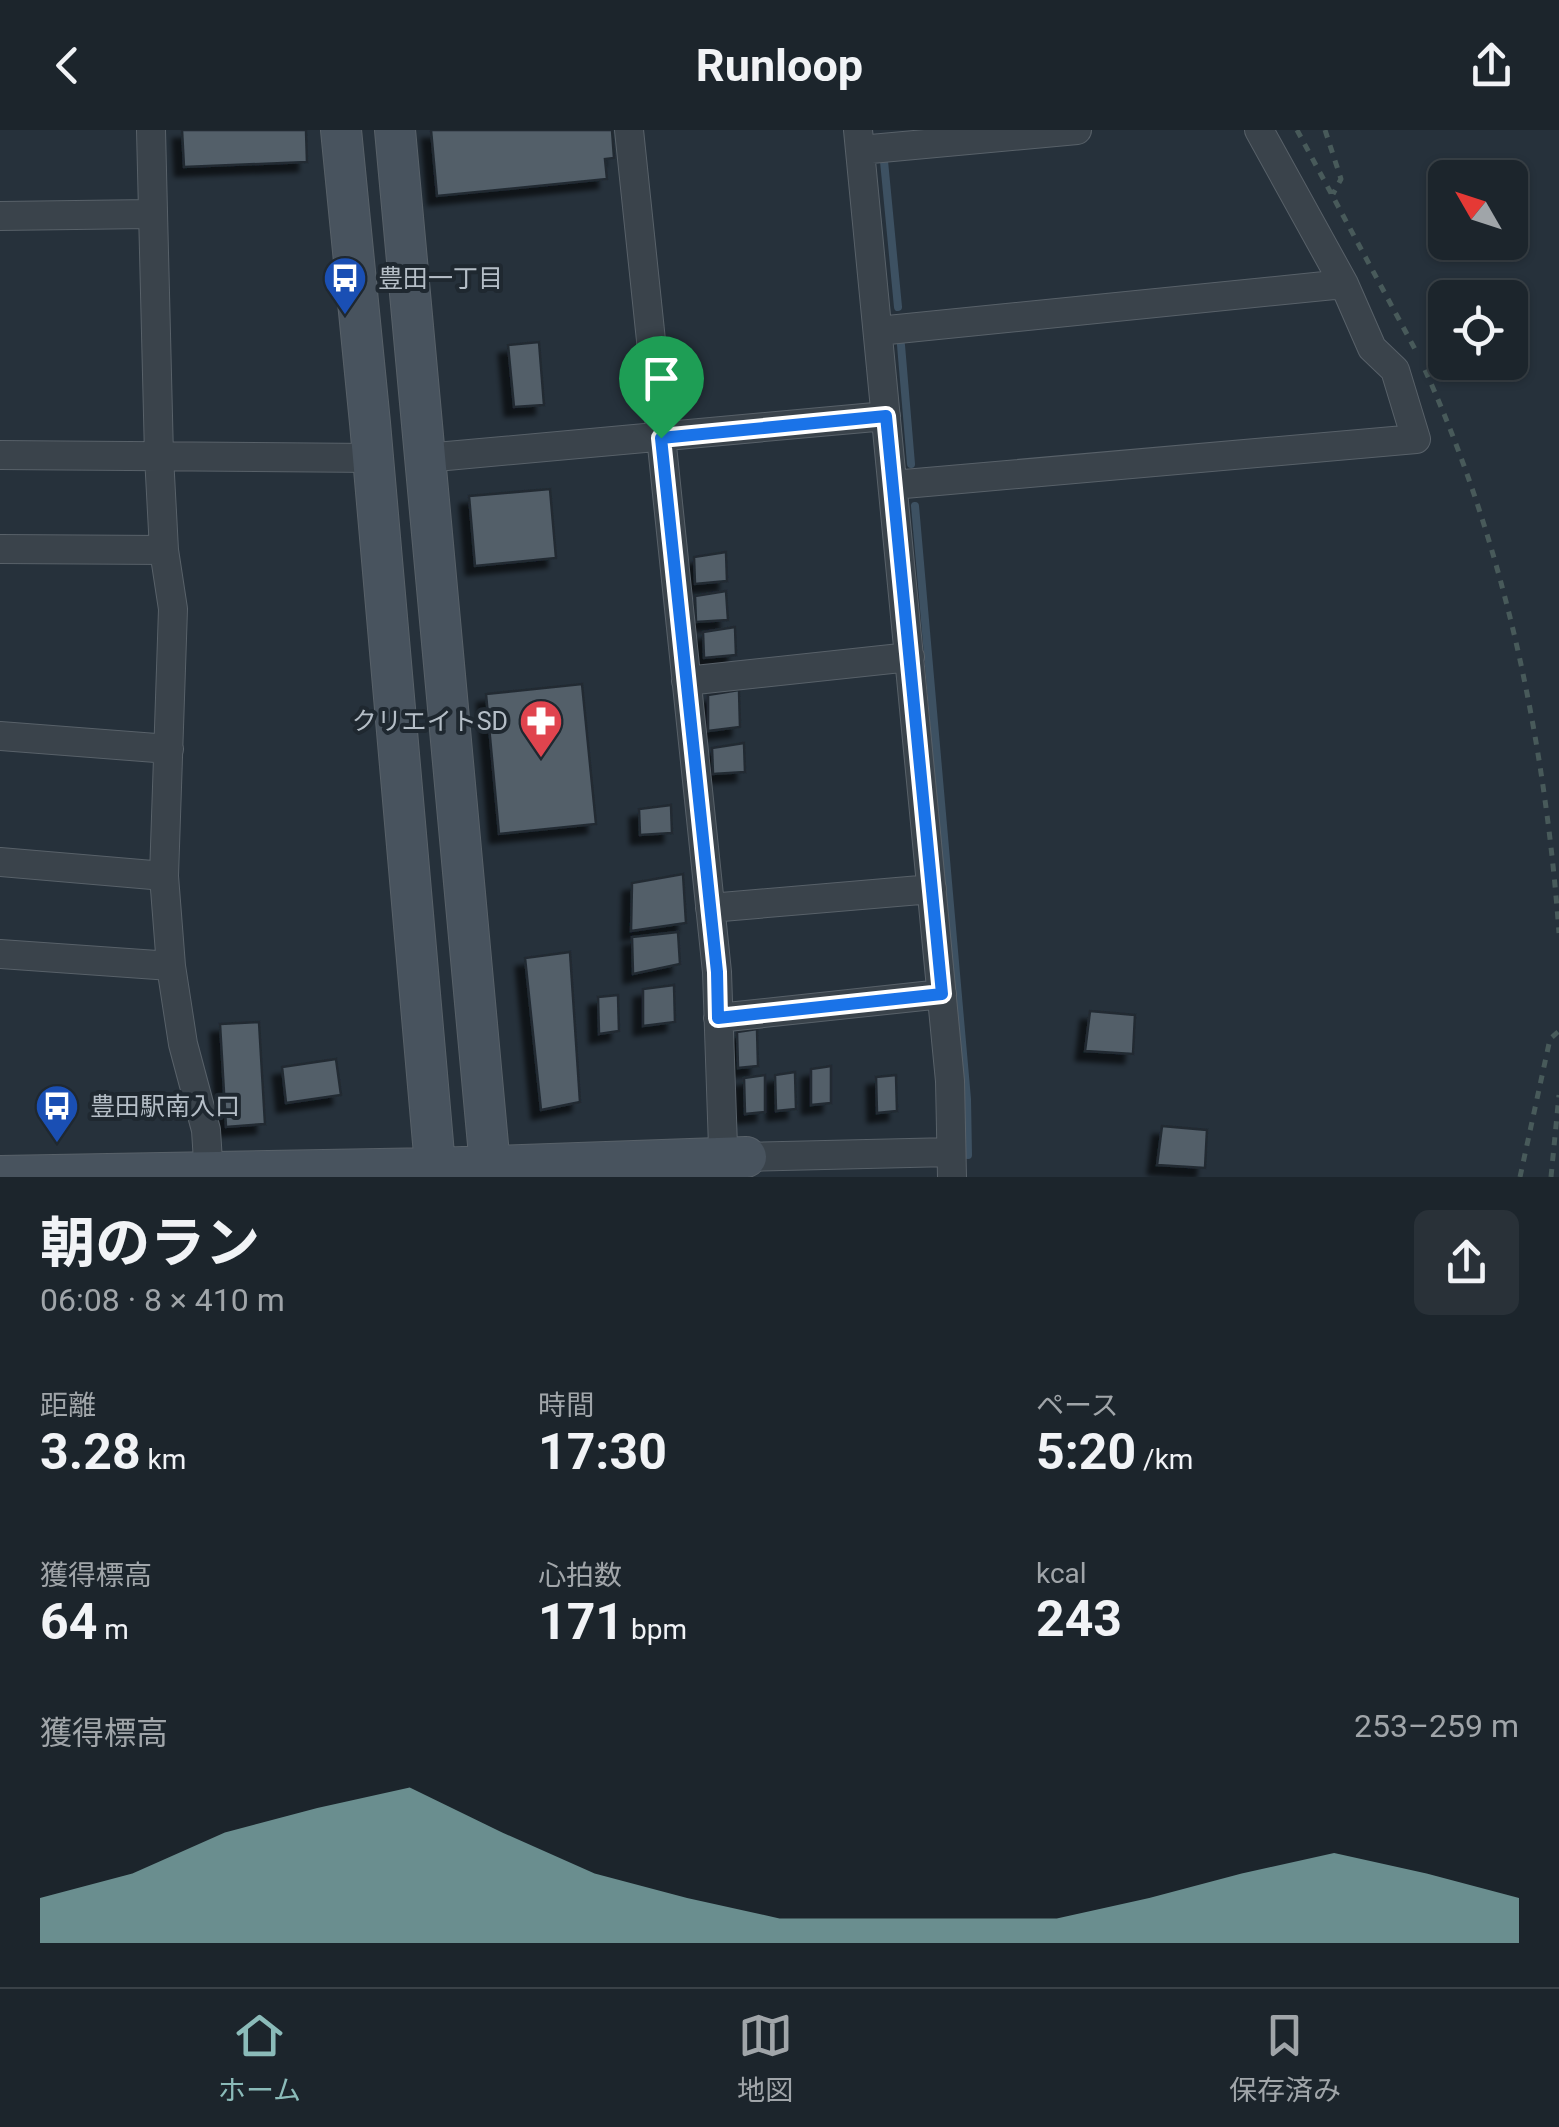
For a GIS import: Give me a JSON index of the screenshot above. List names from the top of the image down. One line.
{"places":{"bus stop":["豊田一丁目","豊田駅南入口"],"pharmacy":["クリエイトSD"]},"north":"top left","page":{"header":"Runloop","heading":["朝のラン","06:08 · 8 × 410 m"],"stats":[["距離","3.28 km"],["時間","17:30"],["ペース","5:20 /km"],["獲得標高","64 m"],["心拍数","171 bpm"],["kcal","243"]],"chart":["獲得標高","253–259 m"],"tabs":["ホーム","地図","保存済み"]}}
